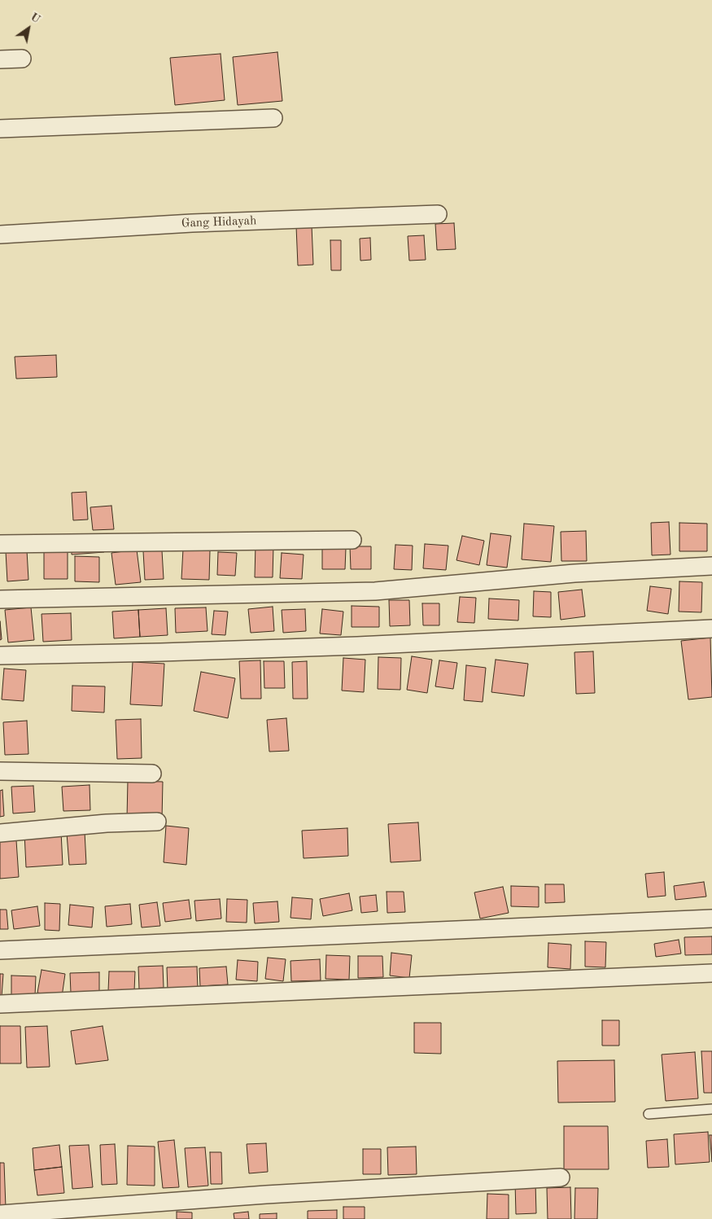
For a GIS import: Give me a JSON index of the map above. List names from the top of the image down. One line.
{"streets":{"street":["Gang Hidayah"]},"north":"top right"}
